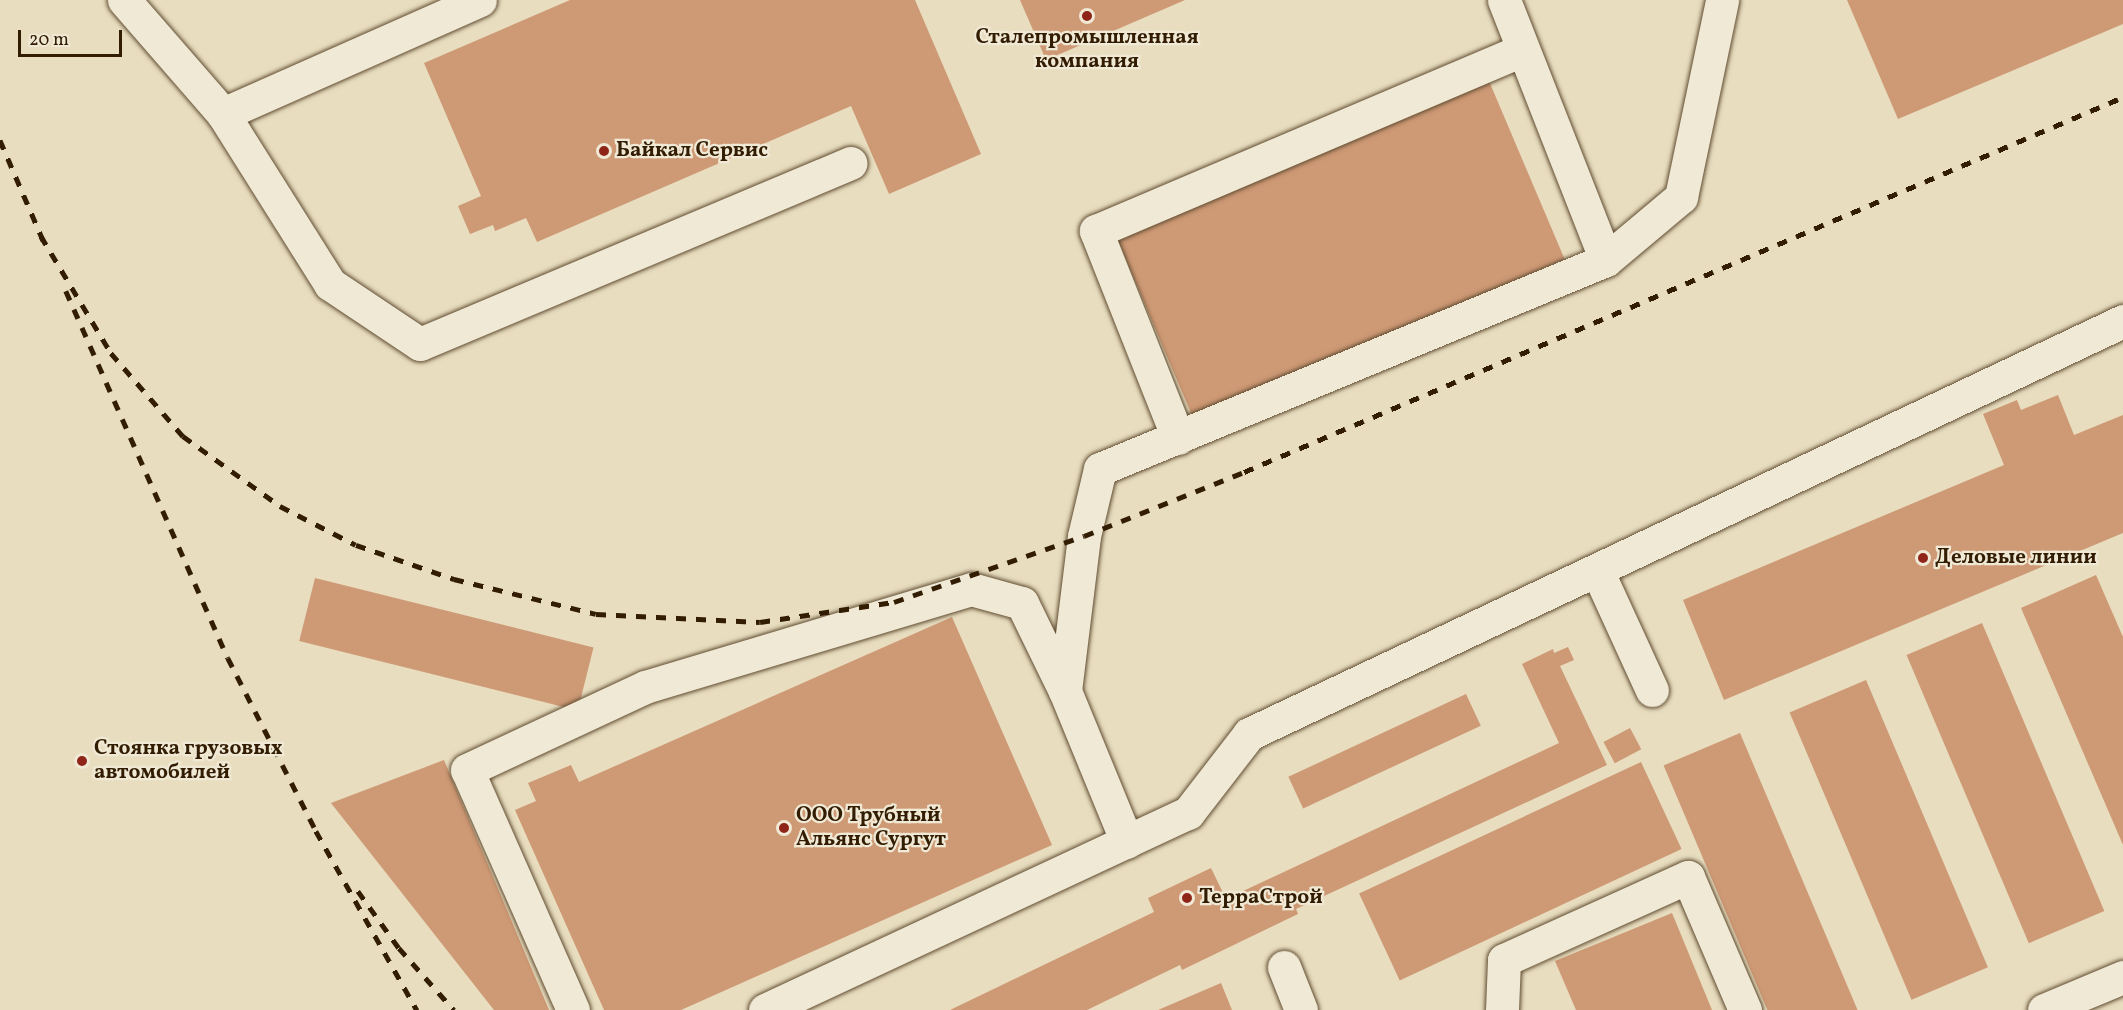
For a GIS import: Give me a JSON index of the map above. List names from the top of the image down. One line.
{"places":["Сталепромышленная компания","Байкал Сервис","Деловые линии","Стоянка грузовых автомобилей","ООО Трубный Альянс Сургут","ТерраСтрой"],"scale_bar":"20 m"}
